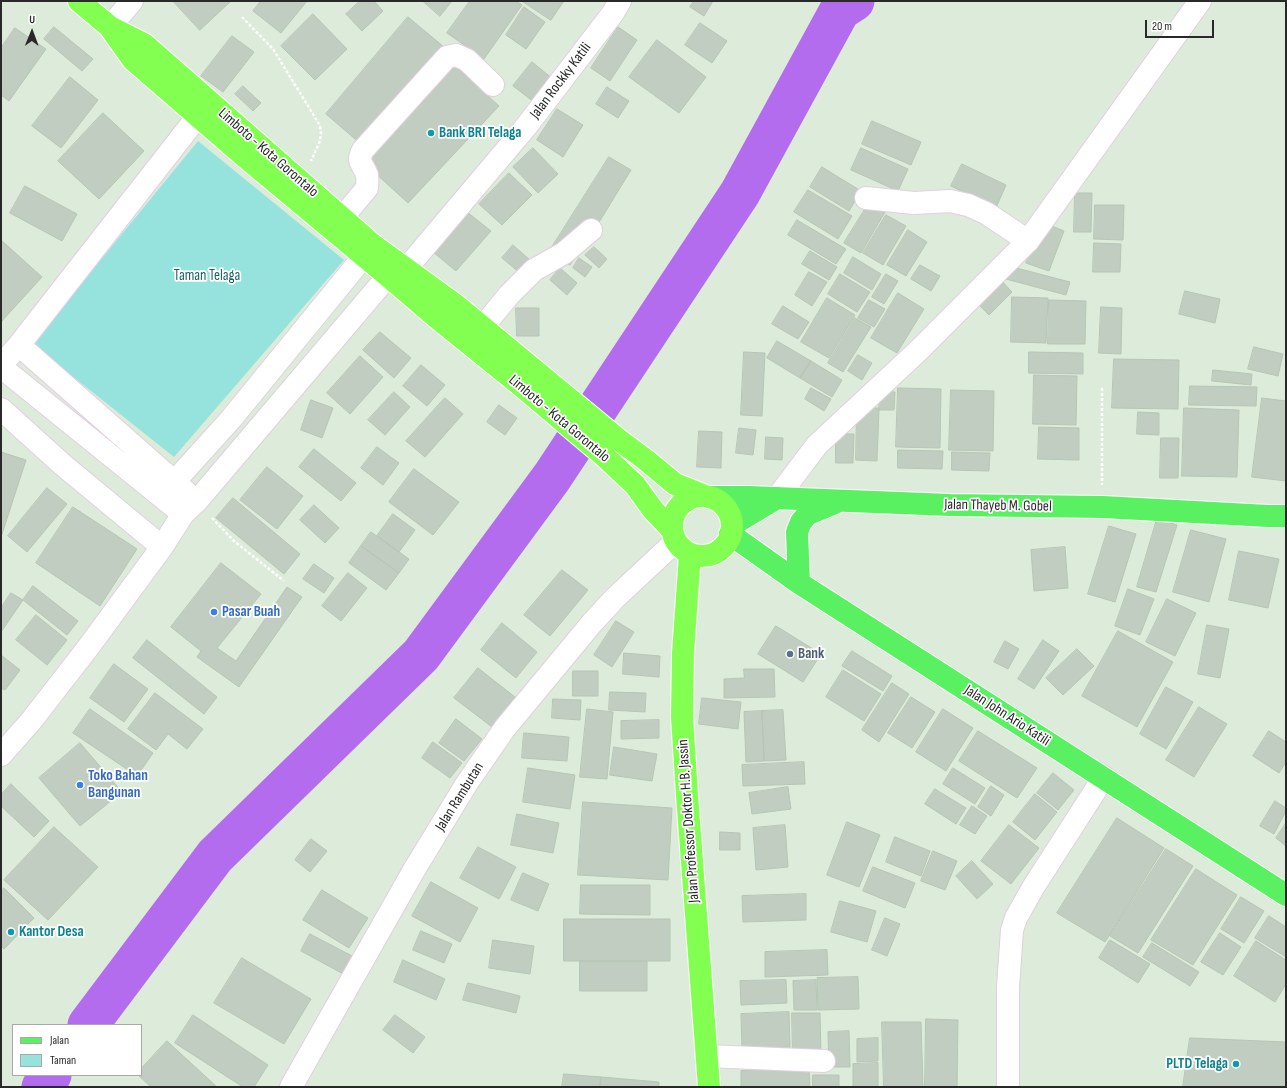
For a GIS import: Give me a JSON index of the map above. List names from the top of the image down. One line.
{"streets":{"highway":["Limboto - Kota Gorontalo","Jalan Professor Doktor H.B. Jassin"],"main road":["Jalan Thayeb M. Gobel","Jalan John Ario Katili"],"street":["Jalan Rockky Katili","Jalan Rambutan"]},"crossings":[["Jalan Rockky Katili","Limboto - Kota Gorontalo"],["Limboto - Kota Gorontalo","Jalan Thayeb M. Gobel"],["Limboto - Kota Gorontalo","Jalan John Ario Katili"],["Limboto - Kota Gorontalo","Jalan Rambutan"],["Limboto - Kota Gorontalo","Jalan Professor Doktor H.B. Jassin"],["Jalan Thayeb M. Gobel","Jalan John Ario Katili"],["Jalan Thayeb M. Gobel","Jalan Rambutan"],["Jalan Thayeb M. Gobel","Jalan Professor Doktor H.B. Jassin"],["Jalan John Ario Katili","Jalan Rambutan"],["Jalan John Ario Katili","Jalan Professor Doktor H.B. Jassin"],["Jalan Rambutan","Jalan Professor Doktor H.B. Jassin"]],"parks":["Taman Telaga"],"places":["Bank BRI Telaga","Pasar Buah","Bank","Toko Bahan Bangunan","Kantor Desa","PLTD Telaga"],"legend":["Jalan","Taman"],"scale_bar":"20 m","north":"top"}
